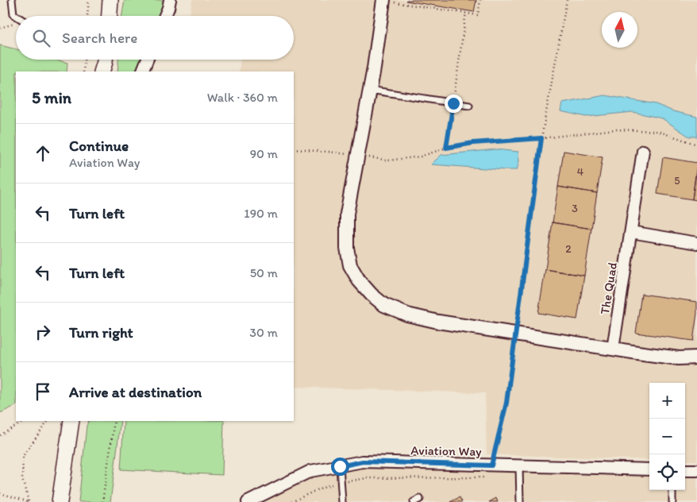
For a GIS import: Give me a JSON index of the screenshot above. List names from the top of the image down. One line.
{"streets":{"street":["The Quad","Aviation Way"]},"house_numbers":["4","5","3","2"],"north":"top","page":{"search":"Search here","heading":["5 min","Walk · 360 m"],"list":[["Continue","Aviation Way","90 m"],["Turn left","190 m"],["Turn left","50 m"],["Turn right","30 m"],"Arrive at destination"],"map_buttons":["+","−"]}}
